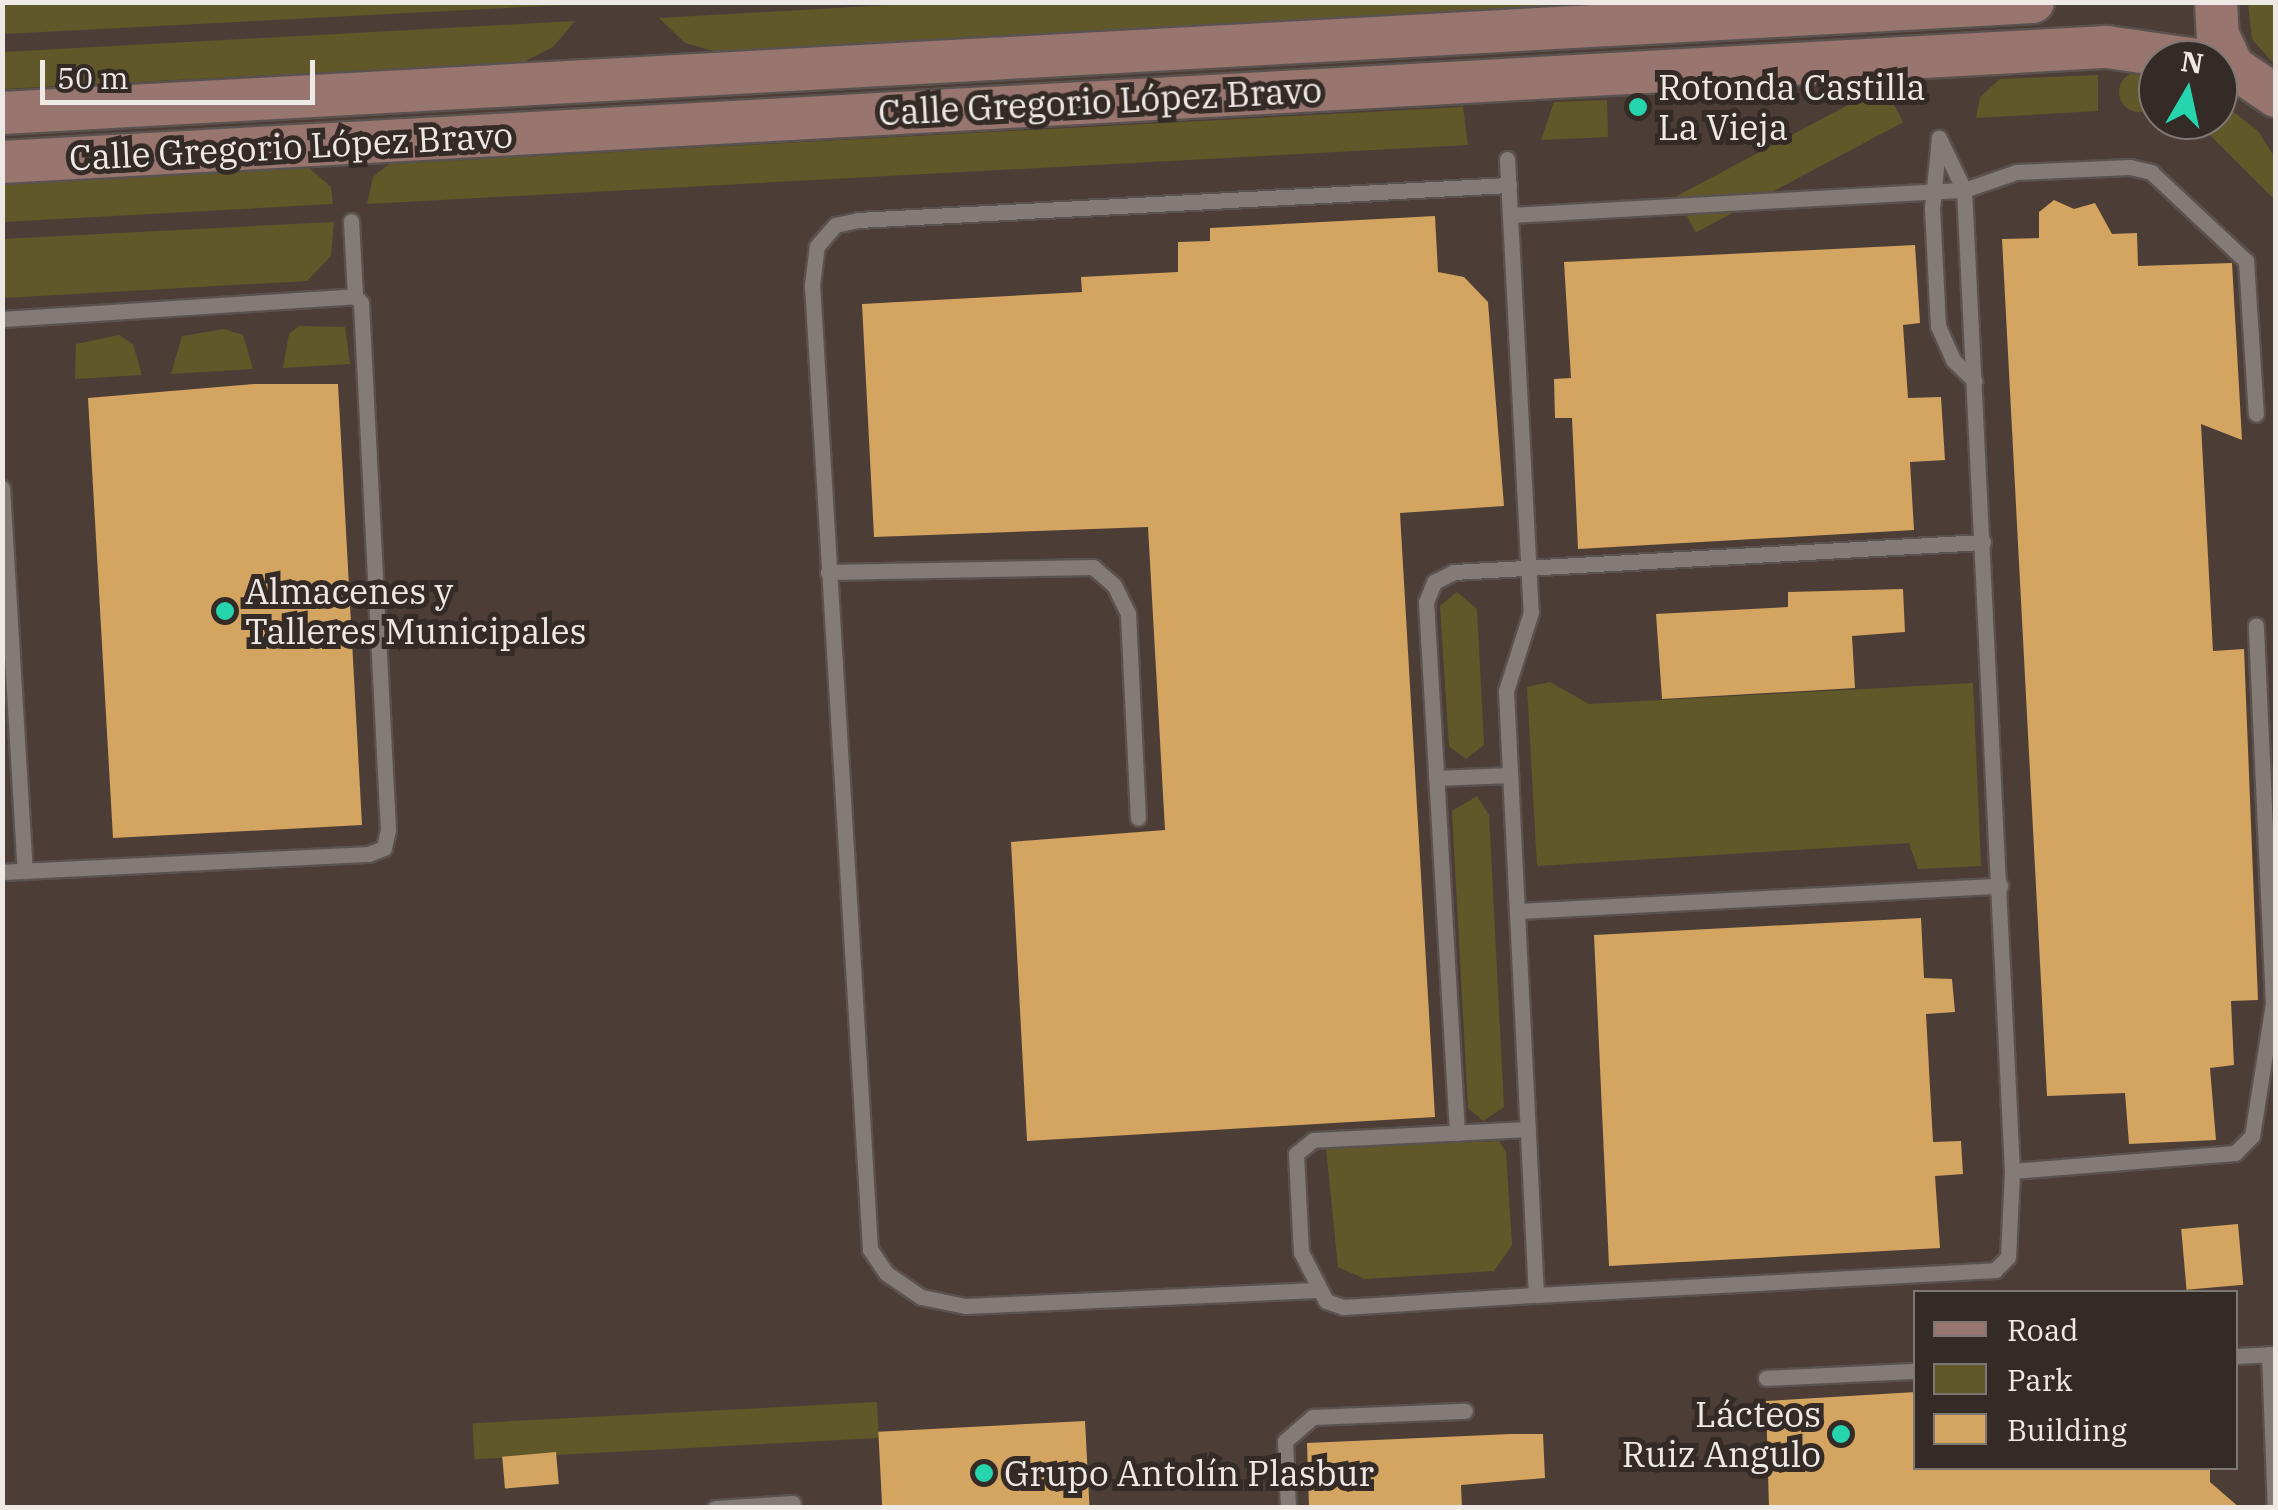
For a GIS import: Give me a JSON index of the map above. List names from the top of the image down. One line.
{"streets":{"main road":["Calle Gregorio López Bravo"]},"places":["Rotonda Castilla La Vieja","Almacenes y Talleres Municipales","Lácteos Ruiz Angulo","Grupo Antolín Plasbur"],"legend":["Road","Park","Building"],"scale_bar":"50 m","north":"top"}
